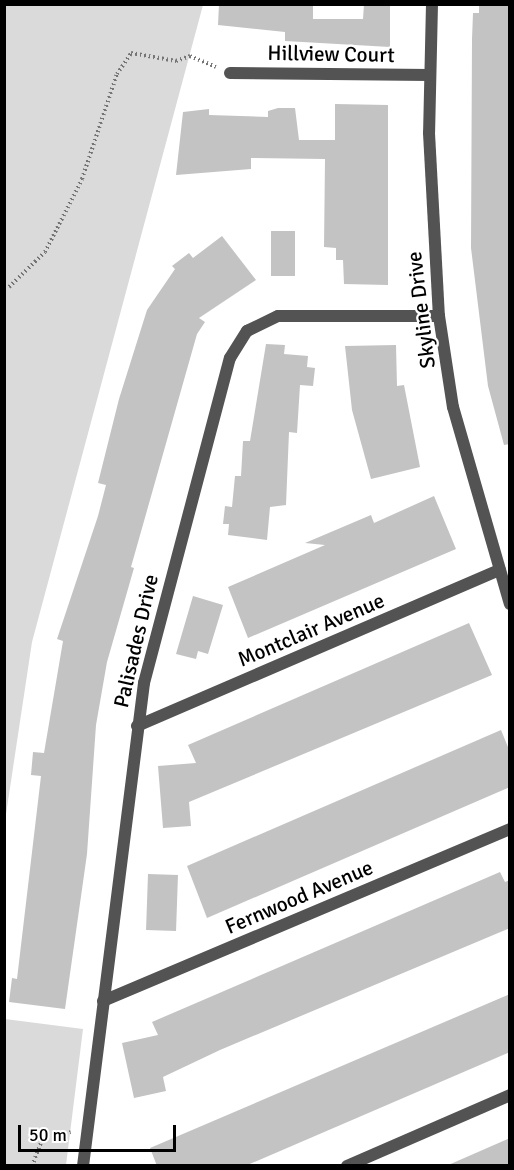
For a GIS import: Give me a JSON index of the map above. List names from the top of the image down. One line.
{"streets":{"street":["Hillview Court","Skyline Drive","Montclair Avenue","Palisades Drive","Fernwood Avenue"]},"crossings":[["Hillview Court","Skyline Drive"],["Skyline Drive","Montclair Avenue"],["Skyline Drive","Palisades Drive"],["Montclair Avenue","Palisades Drive"],["Palisades Drive","Fernwood Avenue"]],"scale_bar":"50 m"}
